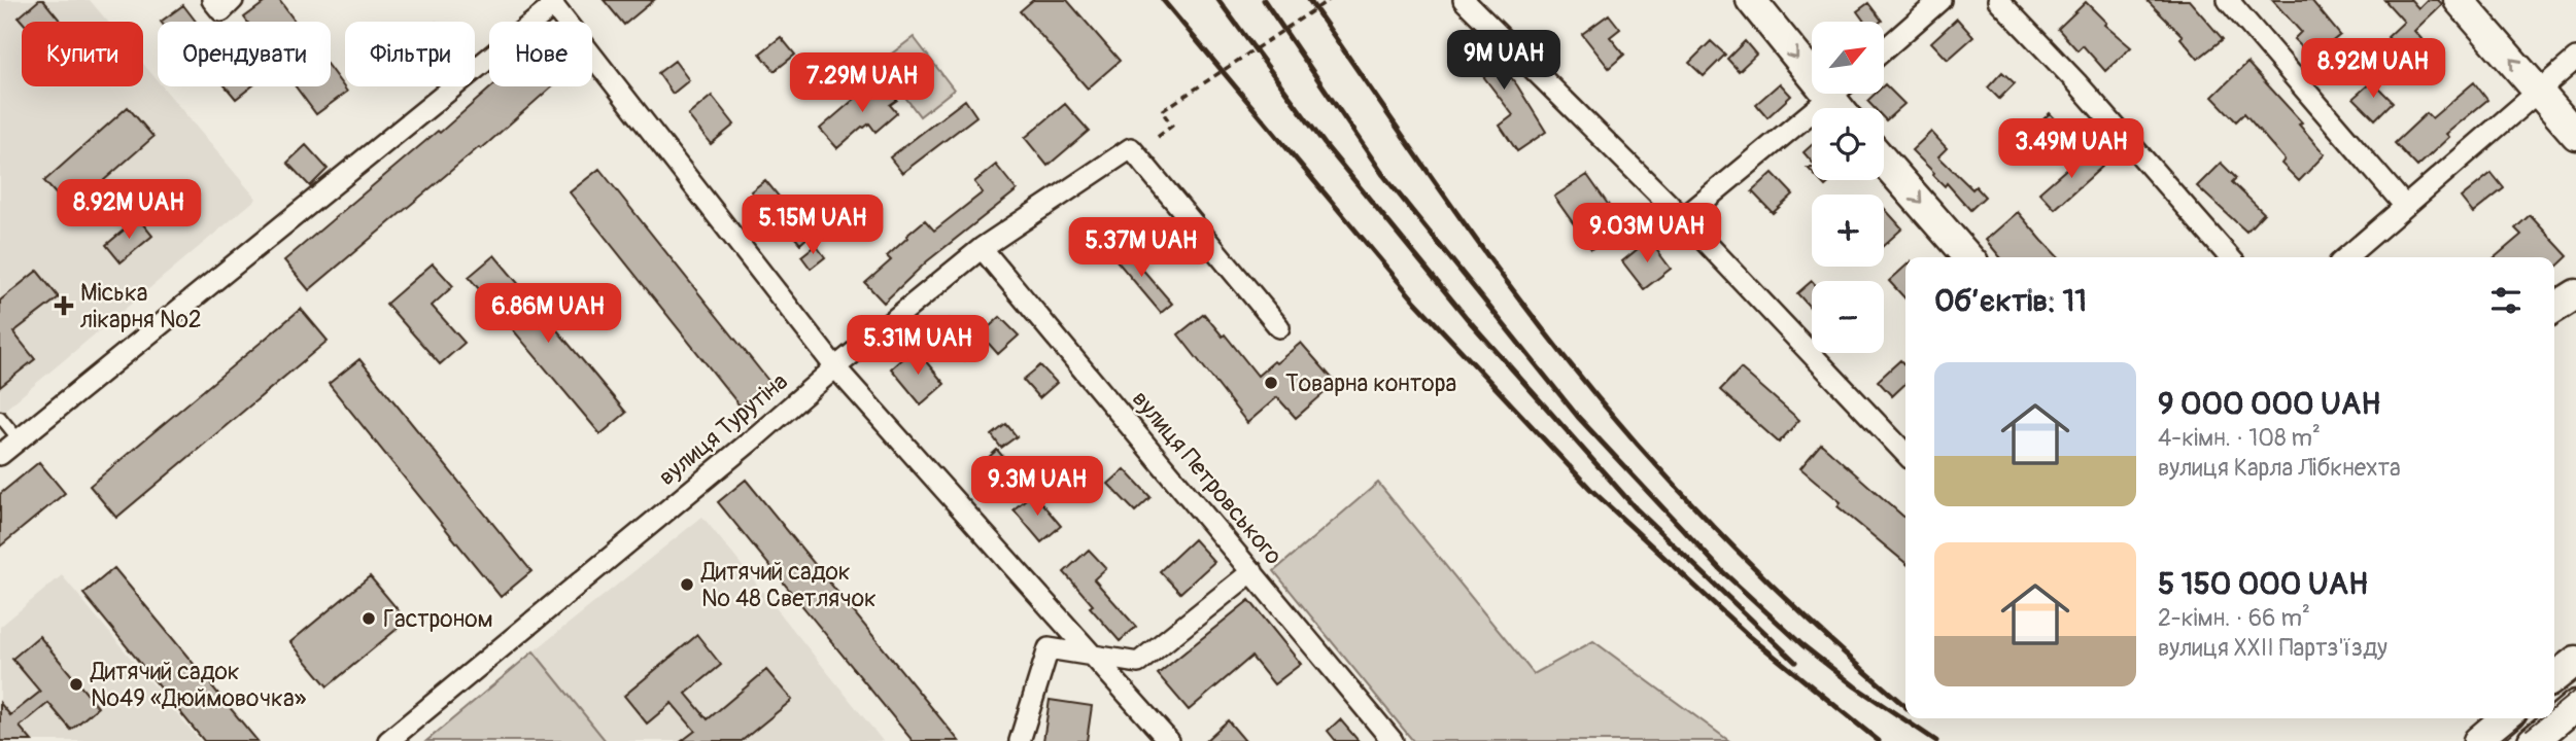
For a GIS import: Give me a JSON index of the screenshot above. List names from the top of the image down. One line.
{"streets":{"street":["вулиця Турутіна","вулиця Петровського"]},"crossings":[["вулиця Турутіна","вулиця Петровського"]],"places":{"health":["Міська лікарня №2"],"other":["Товарна контора","Дитячий садок № 48 Светлячок","Гастроном","Дитячий садок №49 «Дюймовочка»"]},"north":"top right","page":{"map_buttons":["+","−"],"chip":["Купити","Орендувати","Фільтри","Нове"],"price":["9M UAH","8.92M UAH","7.29M UAH","3.49M UAH","8.92M UAH","5.15M UAH","9.03M UAH","5.37M UAH","6.86M UAH","5.31M UAH","9.3M UAH"],"heading":"Об’єктів: 11","list":[{"name":"9 000 000 UAH","note":"4-кімн. · 108 m² · вулиця Карла Лібкнехта"},{"name":"5 150 000 UAH","note":"2-кімн. · 66 m² · вулиця XXII Партз'їзду"}]}}
